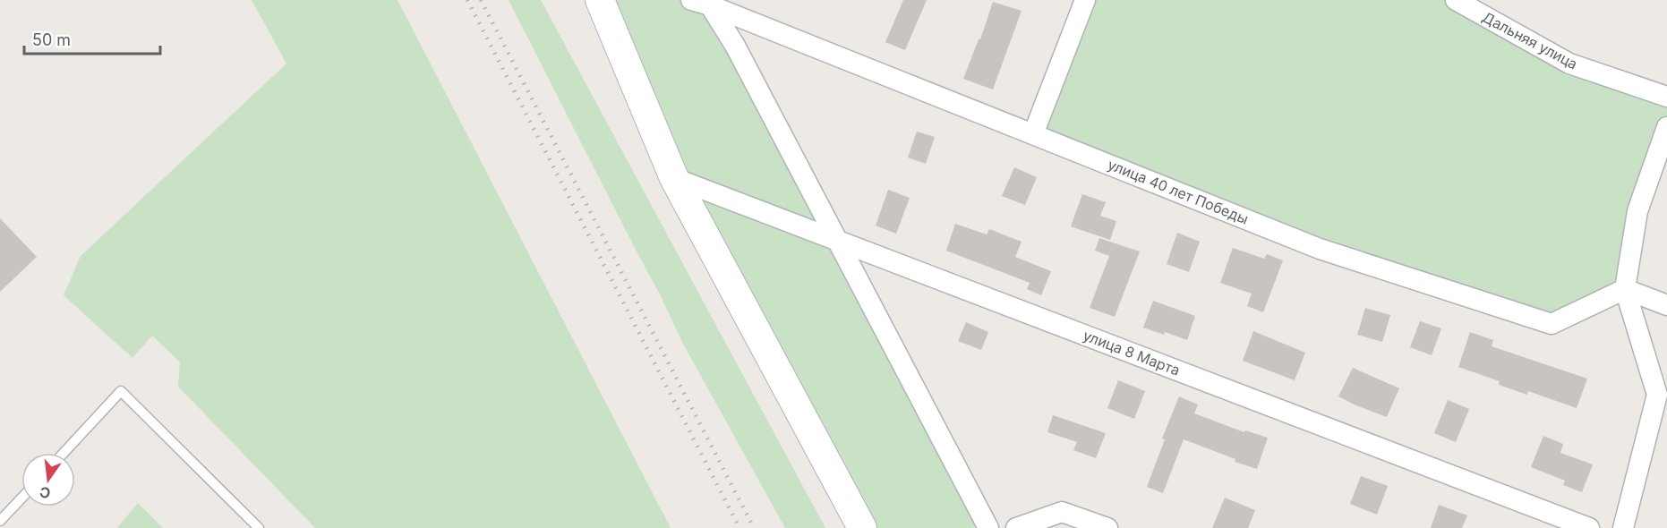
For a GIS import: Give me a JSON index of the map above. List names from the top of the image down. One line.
{"streets":{"street":["Дальняя улица","улица 40 лет Победы","улица 8 Марта"]},"scale_bar":"50 m","north":"bottom"}
